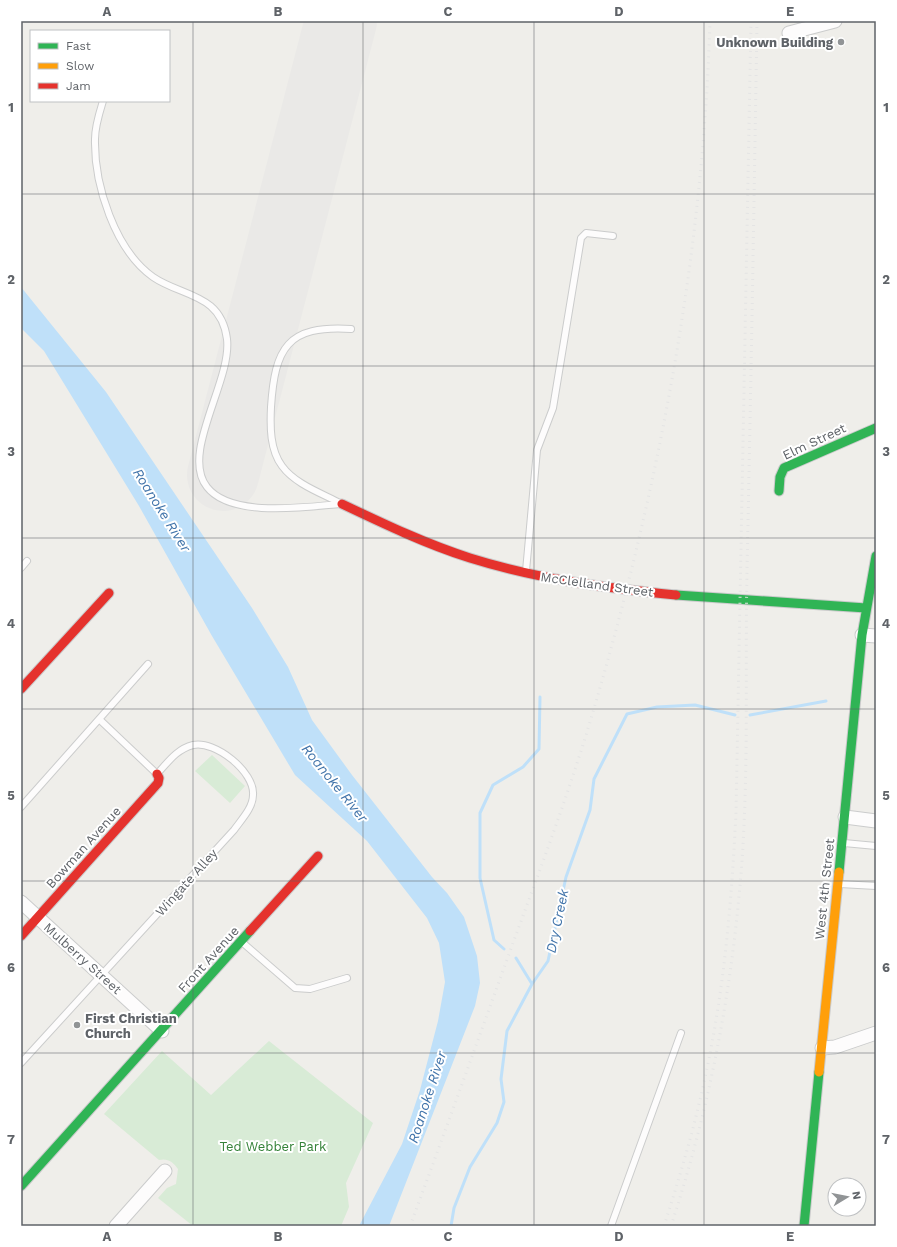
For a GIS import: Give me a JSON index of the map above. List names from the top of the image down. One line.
{"streets":{"street":["Elm Street","McClelland Street","Bowman Avenue","West 4th Street","Mulberry Street","Front Avenue"],"lane":["Wingate Alley"]},"crossings":[["McClelland Street","West 4th Street"],["Bowman Avenue","Wingate Alley"],["Bowman Avenue","Mulberry Street"],["Wingate Alley","Mulberry Street"],["Mulberry Street","Front Avenue"]],"water":["Roanoke River","Dry Creek"],"parks":["Ted Webber Park"],"places":["Unknown Building","First Christian Church"],"legend":["Fast","Slow","Jam"],"north":"right","grid":{"columns":["A","B","C","D","E"],"rows":["1","2","3","4","5","6","7"]}}
